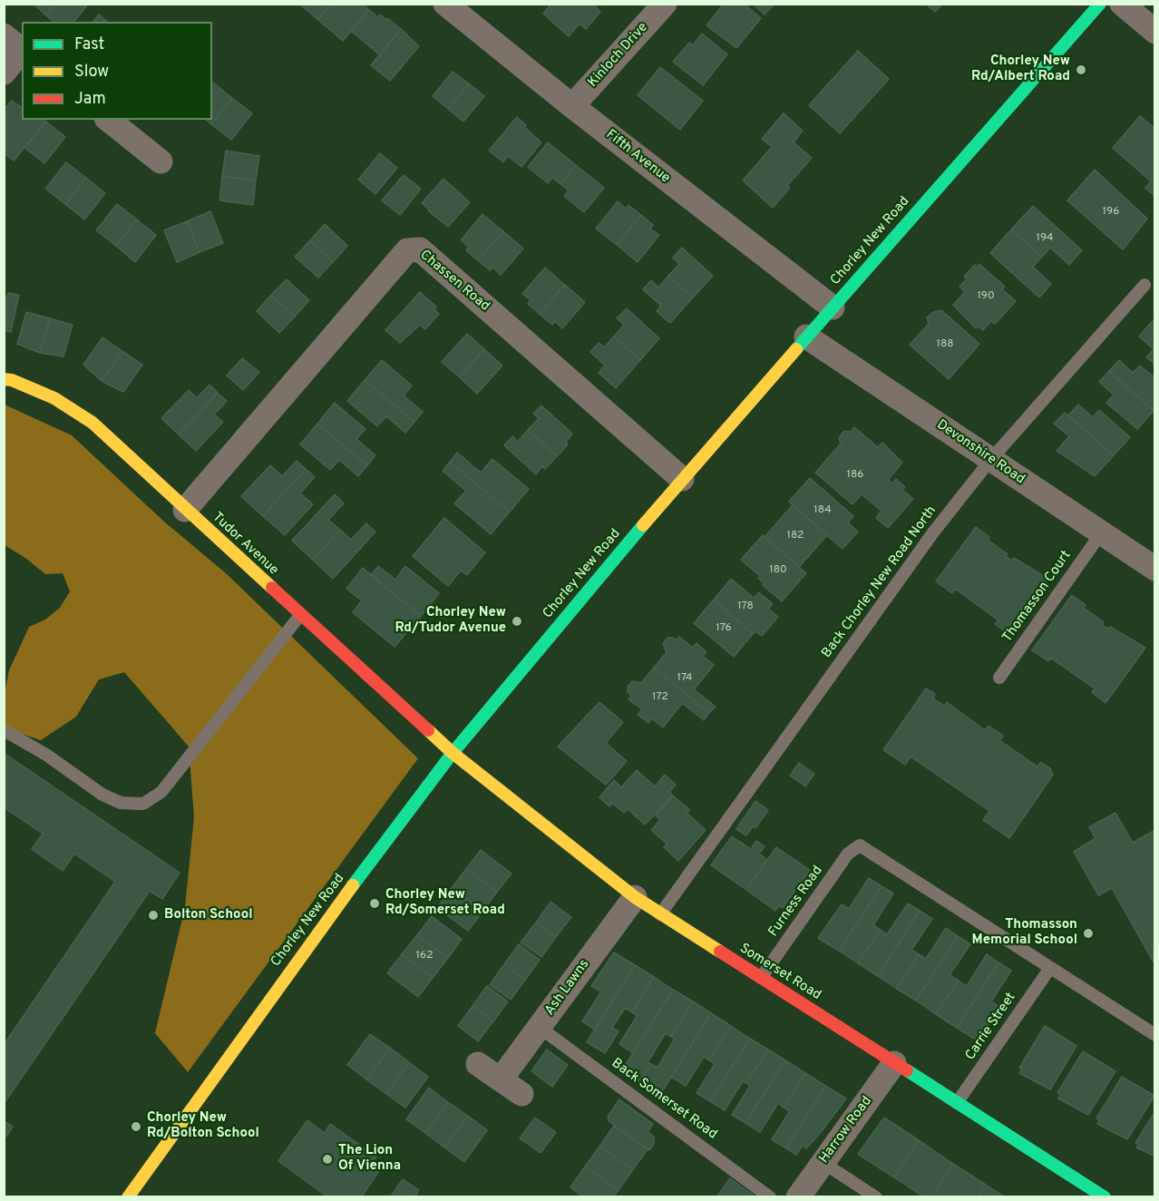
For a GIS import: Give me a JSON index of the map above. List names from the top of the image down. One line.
{"streets":{"main road":["Chorley New Road","Tudor Avenue","Somerset Road"],"street":["Kinloch Drive","Fifth Avenue","Chassen Road","Devonshire Road","Ash Lawns","Harrow Road"],"lane":["Back Chorley New Road North","Thomasson Court","Furness Road","Carrie Street","Back Somerset Road"]},"crossings":[["Kinloch Drive","Fifth Avenue"],["Fifth Avenue","Chorley New Road"],["Chorley New Road","Chassen Road"],["Chorley New Road","Devonshire Road"],["Chorley New Road","Tudor Avenue"],["Chorley New Road","Somerset Road"],["Chassen Road","Tudor Avenue"],["Devonshire Road","Back Chorley New Road North"],["Devonshire Road","Thomasson Court"],["Tudor Avenue","Somerset Road"],["Back Chorley New Road North","Somerset Road"],["Furness Road","Somerset Road"],["Furness Road","Carrie Street"],["Somerset Road","Ash Lawns"],["Somerset Road","Carrie Street"],["Somerset Road","Harrow Road"],["Ash Lawns","Back Somerset Road"]],"places":["Chorley New Rd/Albert Road","Chorley New Rd/Tudor Avenue","Chorley New Rd/Somerset Road","Bolton School","Thomasson Memorial School","Chorley New Rd/Bolton School","The Lion Of Vienna"],"house_numbers":["196","194","190","188","186","184","182","180","178","176","174","172","162"],"legend":["Fast","Slow","Jam"]}
